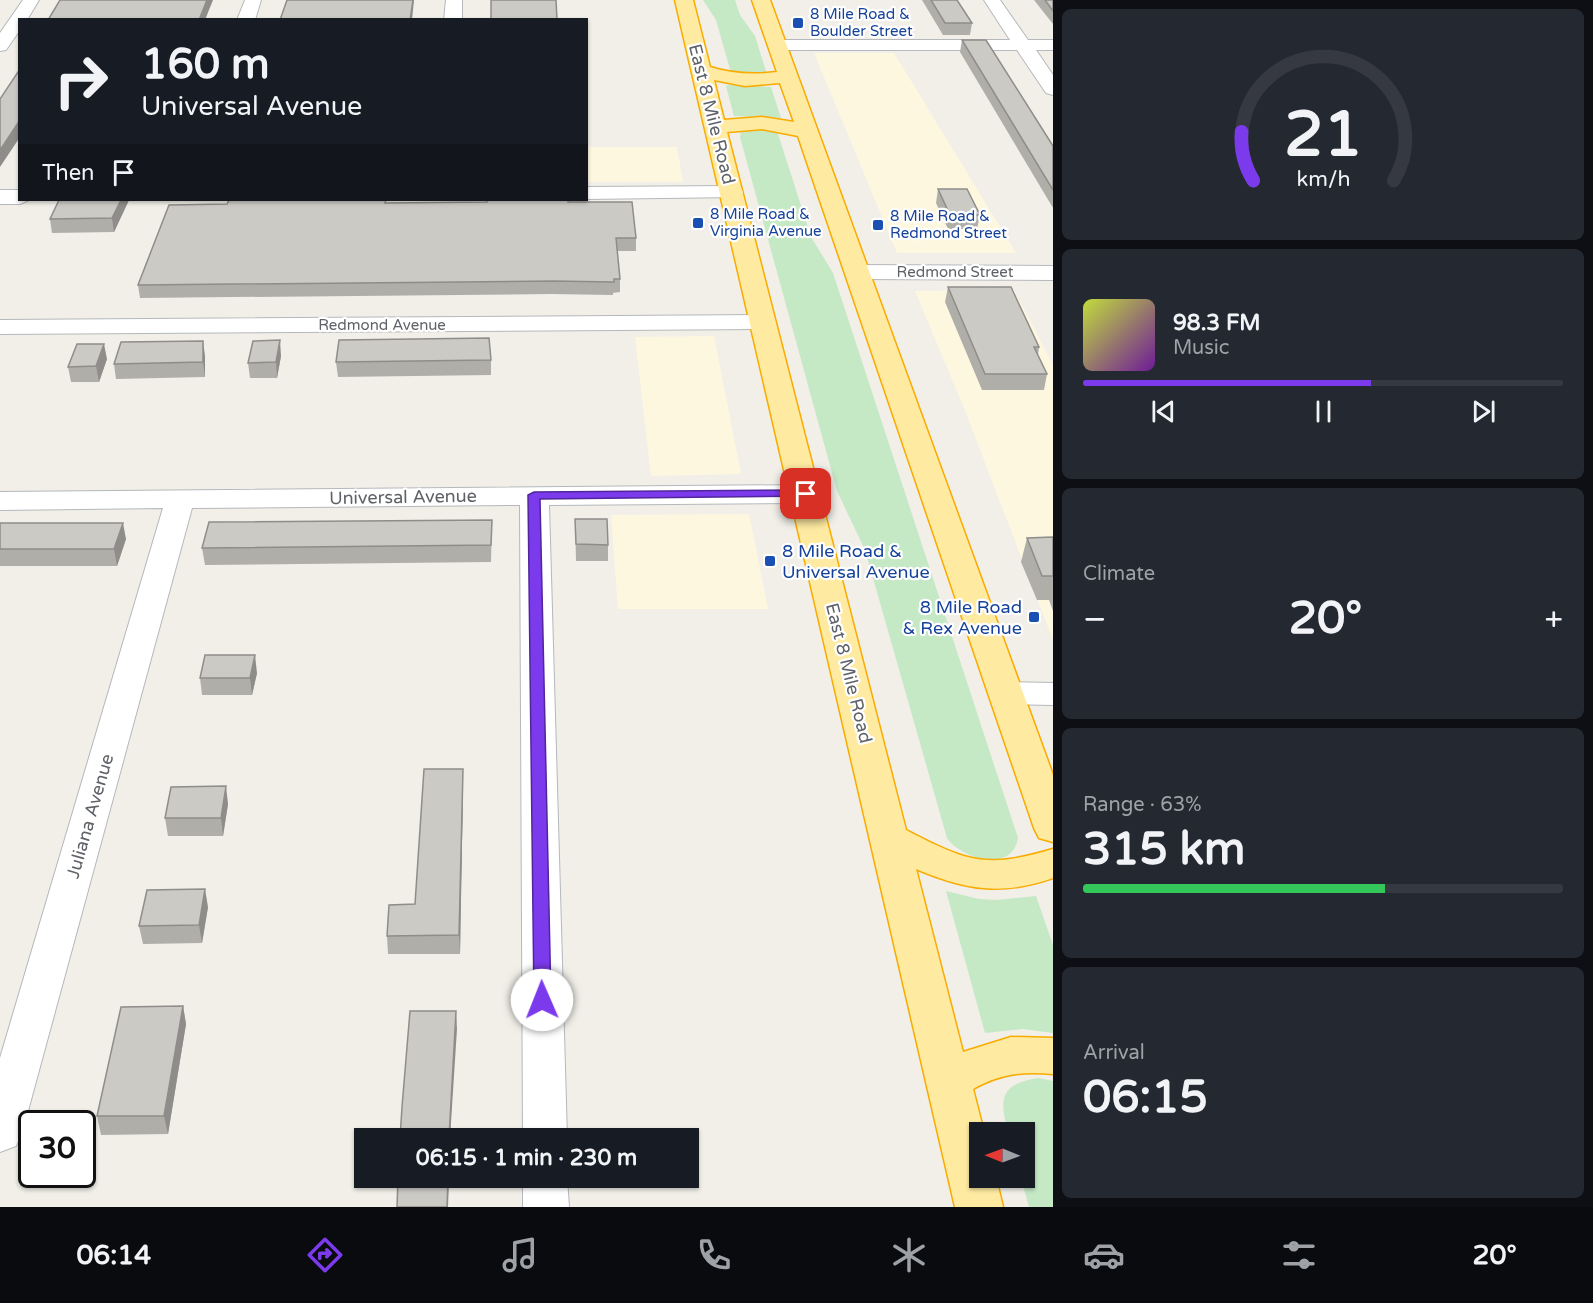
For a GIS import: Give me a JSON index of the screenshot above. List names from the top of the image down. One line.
{"streets":{"highway":["East 8 Mile Road"],"street":["Redmond Street","Redmond Avenue","Universal Avenue","Juliana Avenue"]},"crossings":[["East 8 Mile Road","Redmond Avenue"],["East 8 Mile Road","Universal Avenue"],["Universal Avenue","Juliana Avenue"]],"places":{"transit":["8 Mile Road & Boulder Street","8 Mile Road & Virginia Avenue","8 Mile Road & Redmond Street","8 Mile Road & Universal Avenue","8 Mile Road & Rex Avenue"]},"north":"left","page":{"turn":["160 m","Universal Avenue"],"then":"Then","song":["98.3 FM","Music"],"tile":["Climate",["Range · 63%","315 km"],["Arrival","06:15"]],"heat":["−","20°","+"],"limit":"30","trip":"06:15 · 1 min · 230 m","tabs":["06:14","20°"],"gauge":["21","km/h"]}}
